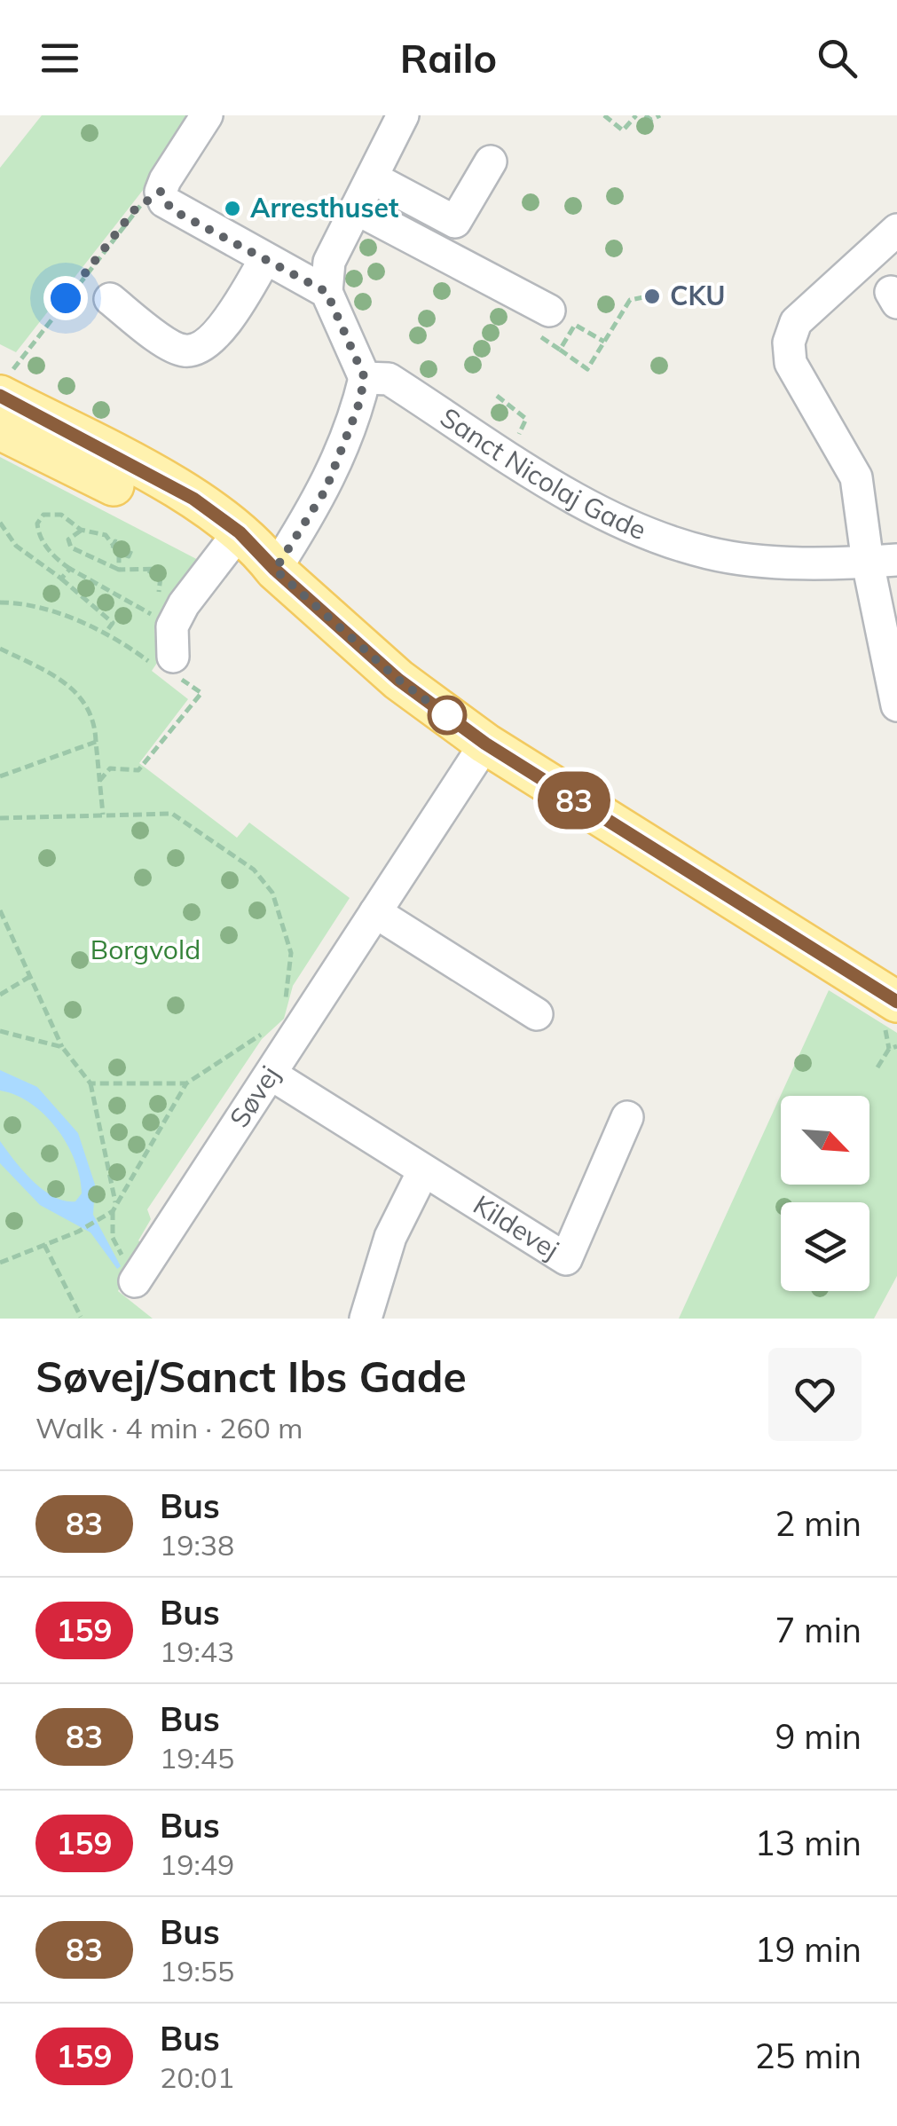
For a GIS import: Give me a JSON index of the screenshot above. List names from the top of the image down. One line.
{"streets":{"street":["Sanct Nicolaj Gade","Søvej","Kildevej"]},"crossings":[["Søvej","Kildevej"]],"parks":["Borgvold"],"places":["Arresthuset","CKU"],"lines":["bus line 83"],"north":"bottom right","page":{"header":"Railo","on_map":"83","heading":["Søvej/Sanct Ibs Gade","Walk · 4 min · 260 m"],"list":[{"mark":"83","name":"Bus","note":"19:38","value":"2 min"},{"mark":"159","name":"Bus","note":"19:43","value":"7 min"},{"mark":"83","name":"Bus","note":"19:45","value":"9 min"},{"mark":"159","name":"Bus","note":"19:49","value":"13 min"},{"mark":"83","name":"Bus","note":"19:55","value":"19 min"},{"mark":"159","name":"Bus","note":"20:01","value":"25 min"}]}}
